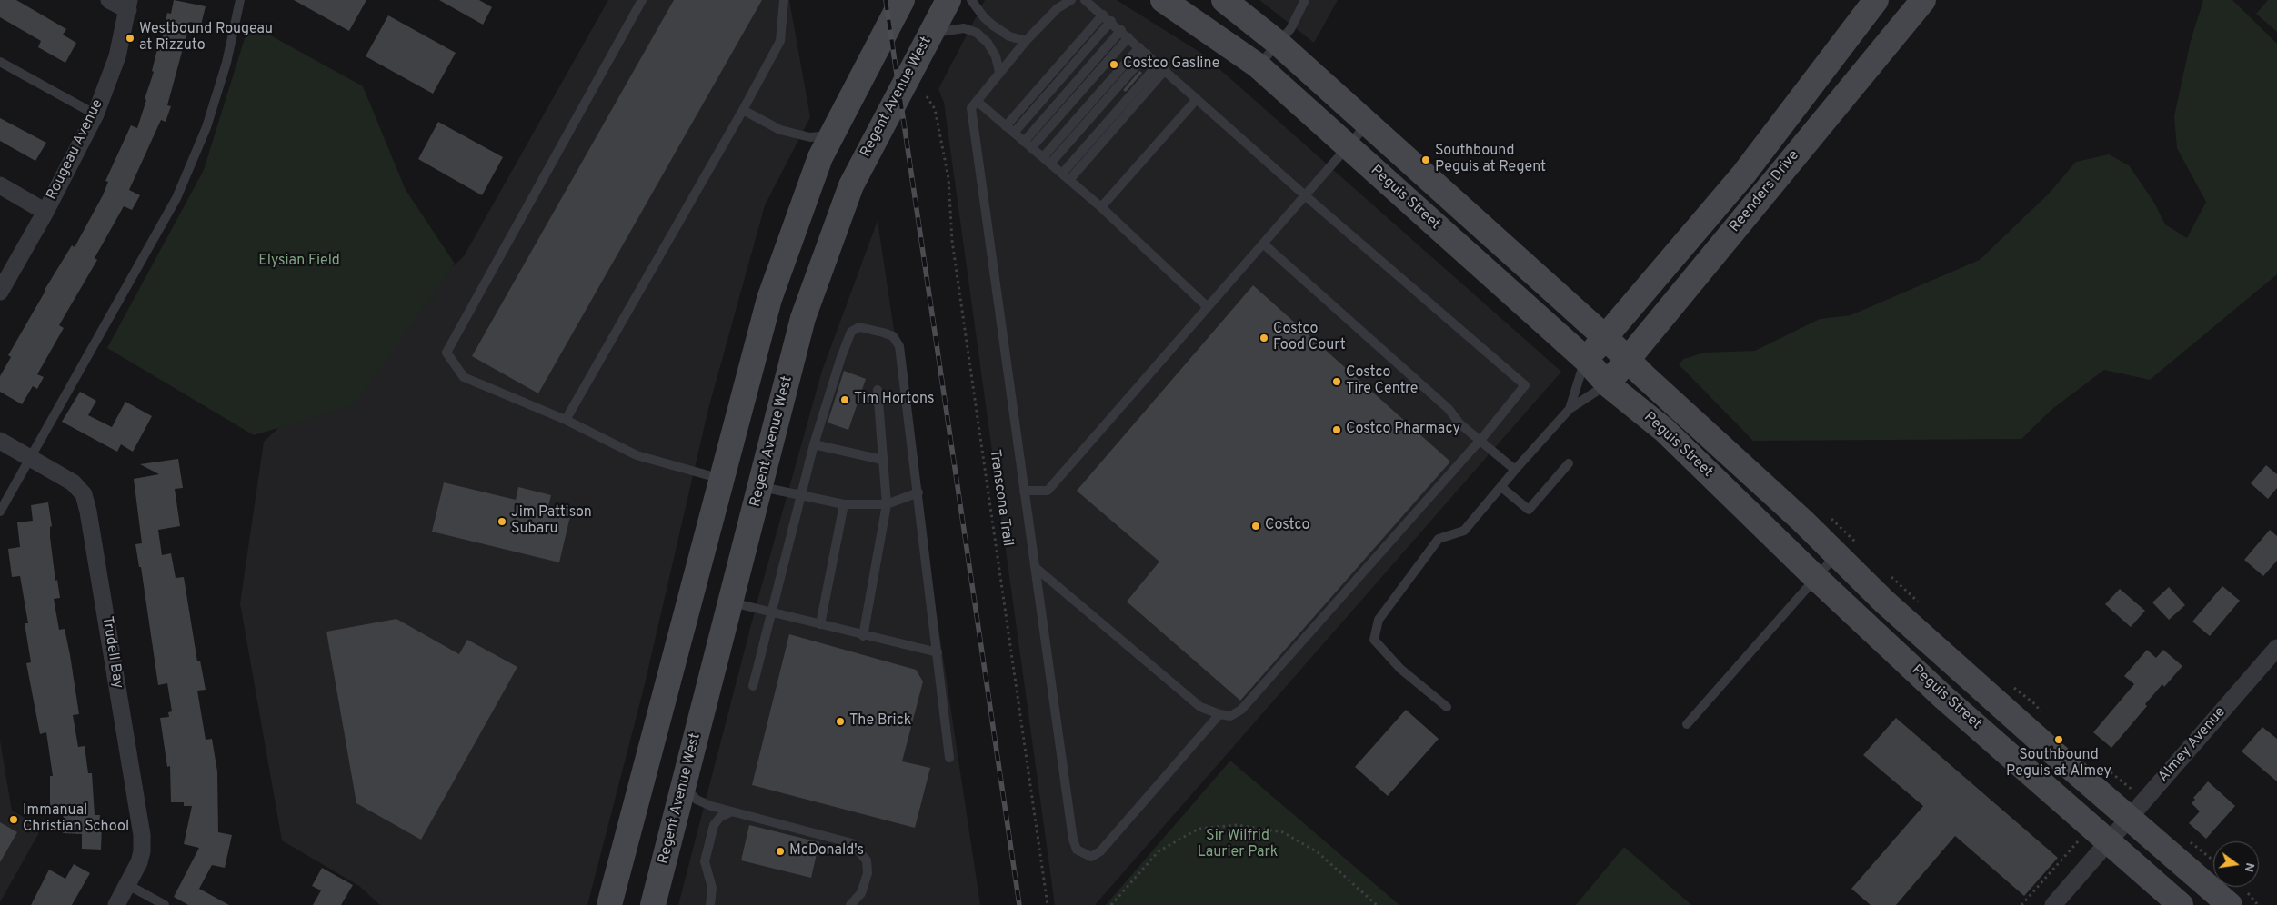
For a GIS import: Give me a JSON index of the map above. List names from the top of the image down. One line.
{"streets":{"street":["Regent Avenue West","Rougeau Avenue","Reenders Drive","Peguis Street","Trudell Bay","Almey Avenue"],"path":["Transcona Trail"]},"crossings":[["Reenders Drive","Peguis Street"],["Peguis Street","Almey Avenue"]],"parks":["Elysian Field","Sir Wilfrid Laurier Park"],"places":["Westbound Rougeau at Rizzuto","Costco Gasline","Southbound Peguis at Regent","Costco Food Court","Costco Tire Centre","Tim Hortons","Costco Pharmacy","Jim Pattison Subaru","Costco","The Brick","Southbound Peguis at Almey","Immanual Christian School","McDonald's"],"north":"right"}
